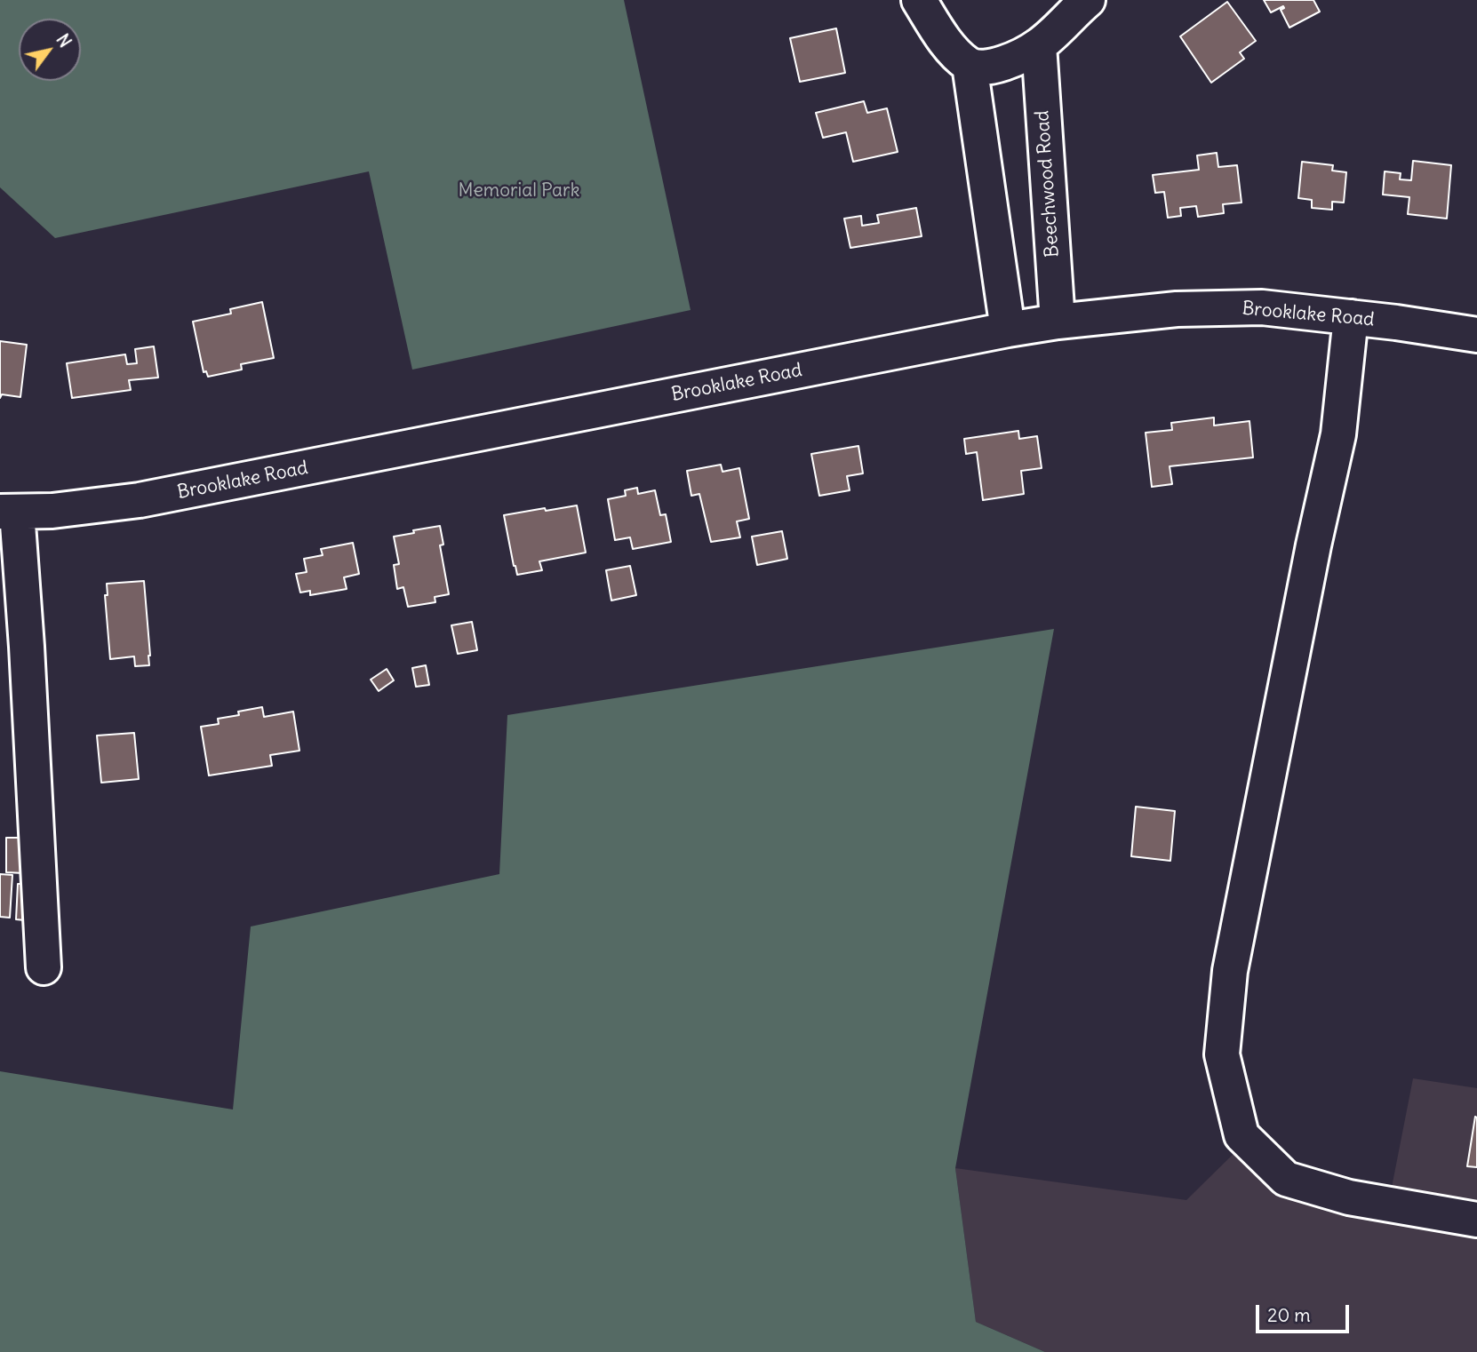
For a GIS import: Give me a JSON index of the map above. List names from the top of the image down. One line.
{"streets":{"street":["Beechwood Road","Brooklake Road"]},"crossings":[["Beechwood Road","Brooklake Road"]],"parks":["Memorial Park"],"scale_bar":"20 m","north":"top right"}
